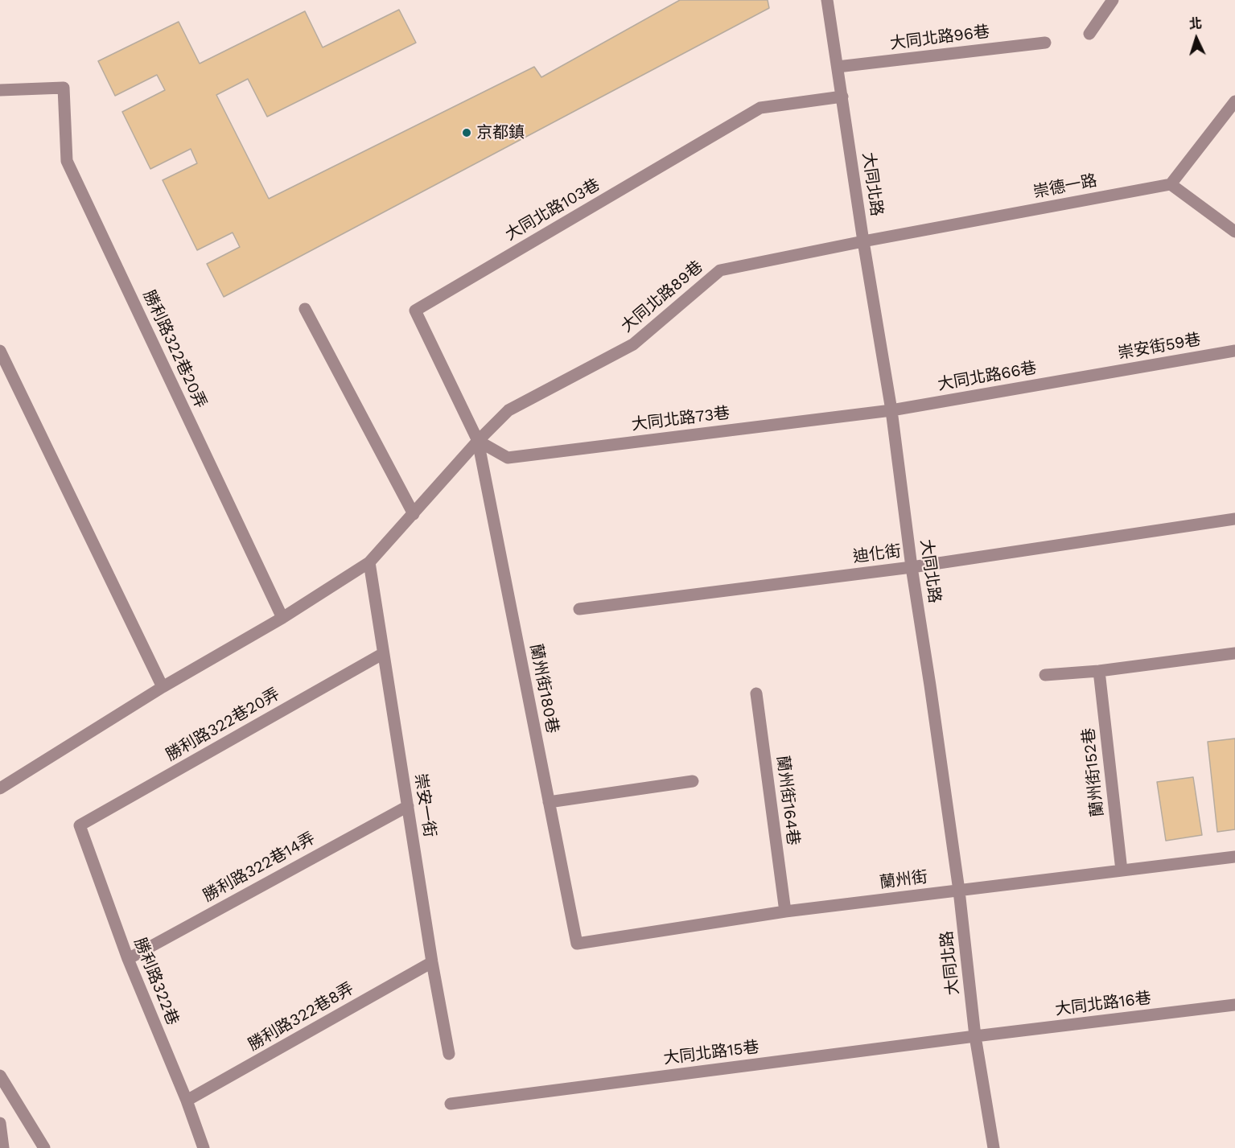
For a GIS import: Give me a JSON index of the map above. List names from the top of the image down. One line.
{"streets":{"street":["大同北路96巷","大同北路","崇德一路","大同北路103巷","大同北路89巷","崇安街59巷","勝利路322巷20弄","大同北路66巷","大同北路73巷","迪化街","蘭州街180巷","蘭州街152巷","蘭州街164巷","崇安一街","勝利路322巷14弄","蘭州街","勝利路322巷","大同北路16巷","勝利路322巷8弄","大同北路15巷"]},"crossings":[["大同北路96巷","大同北路"],["大同北路","崇德一路"],["大同北路","大同北路103巷"],["大同北路","大同北路89巷"],["大同北路","大同北路66巷"],["大同北路","大同北路73巷"],["大同北路","迪化街"],["大同北路","蘭州街"],["大同北路","大同北路16巷"],["大同北路","大同北路15巷"],["崇德一路","大同北路89巷"],["大同北路103巷","大同北路89巷"],["大同北路103巷","大同北路73巷"],["大同北路103巷","蘭州街180巷"],["大同北路89巷","勝利路322巷20弄"],["大同北路89巷","大同北路73巷"],["大同北路89巷","蘭州街180巷"],["大同北路89巷","崇安一街"],["崇安街59巷","大同北路66巷"],["勝利路322巷20弄","崇安一街"],["勝利路322巷20弄","勝利路322巷"],["大同北路66巷","大同北路73巷"],["大同北路73巷","蘭州街180巷"],["蘭州街180巷","蘭州街"],["蘭州街152巷","蘭州街"],["蘭州街164巷","蘭州街"],["崇安一街","勝利路322巷14弄"],["崇安一街","勝利路322巷8弄"],["勝利路322巷14弄","勝利路322巷"],["勝利路322巷","勝利路322巷8弄"],["大同北路16巷","大同北路15巷"]],"places":["京都鎮"],"north":"top"}
